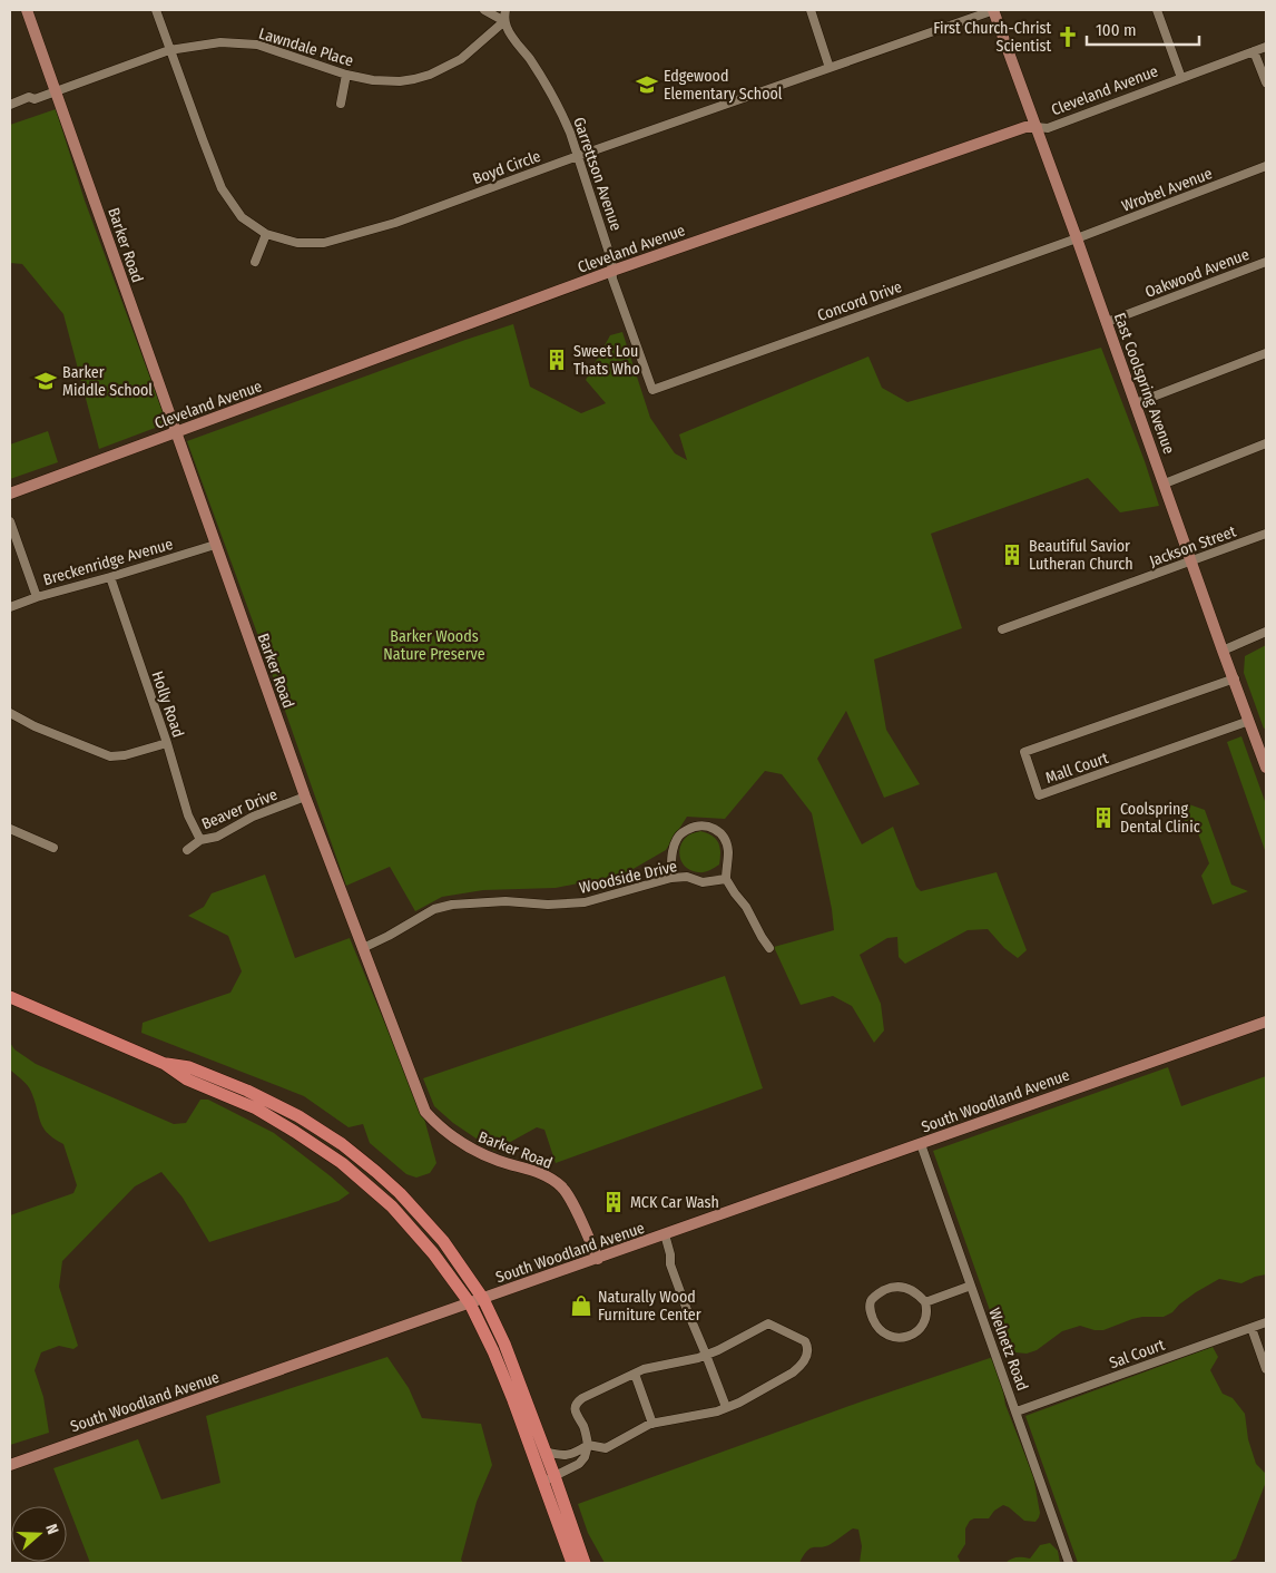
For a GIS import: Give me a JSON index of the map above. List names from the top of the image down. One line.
{"streets":{"street":["Lawndale Place","Cleveland Avenue","Boyd Circle","Garrettson Avenue","Wrobel Avenue","Barker Road","Oakwood Avenue","Concord Drive","East Coolspring Avenue","Jackson Street","Breckenridge Avenue","Holly Road","Mall Court","Beaver Drive","Woodside Drive","South Woodland Avenue","Welnetz Road","Sal Court"]},"crossings":[["Lawndale Place","Boyd Circle"],["Lawndale Place","Garrettson Avenue"],["Lawndale Place","Barker Road"],["Cleveland Avenue","Garrettson Avenue"],["Cleveland Avenue","Barker Road"],["Cleveland Avenue","East Coolspring Avenue"],["Boyd Circle","Garrettson Avenue"],["Boyd Circle","East Coolspring Avenue"],["Garrettson Avenue","Concord Drive"],["Wrobel Avenue","Concord Drive"],["Wrobel Avenue","East Coolspring Avenue"],["Barker Road","Breckenridge Avenue"],["Barker Road","Beaver Drive"],["Barker Road","Woodside Drive"],["Barker Road","South Woodland Avenue"],["Oakwood Avenue","East Coolspring Avenue"],["Concord Drive","East Coolspring Avenue"],["East Coolspring Avenue","Jackson Street"],["East Coolspring Avenue","Mall Court"],["Breckenridge Avenue","Holly Road"],["Holly Road","Beaver Drive"],["South Woodland Avenue","Welnetz Road"],["Welnetz Road","Sal Court"]],"parks":["Barker Woods Nature Preserve"],"places":{"church":["First Church-Christ Scientist"],"school or university":["Edgewood Elementary School","Barker Middle School"],"building":["Sweet Lou Thats Who","Beautiful Savior Lutheran Church","Coolspring Dental Clinic","MCK Car Wash"],"shop":["Naturally Wood Furniture Center"]},"scale_bar":"100 m","north":"right"}
